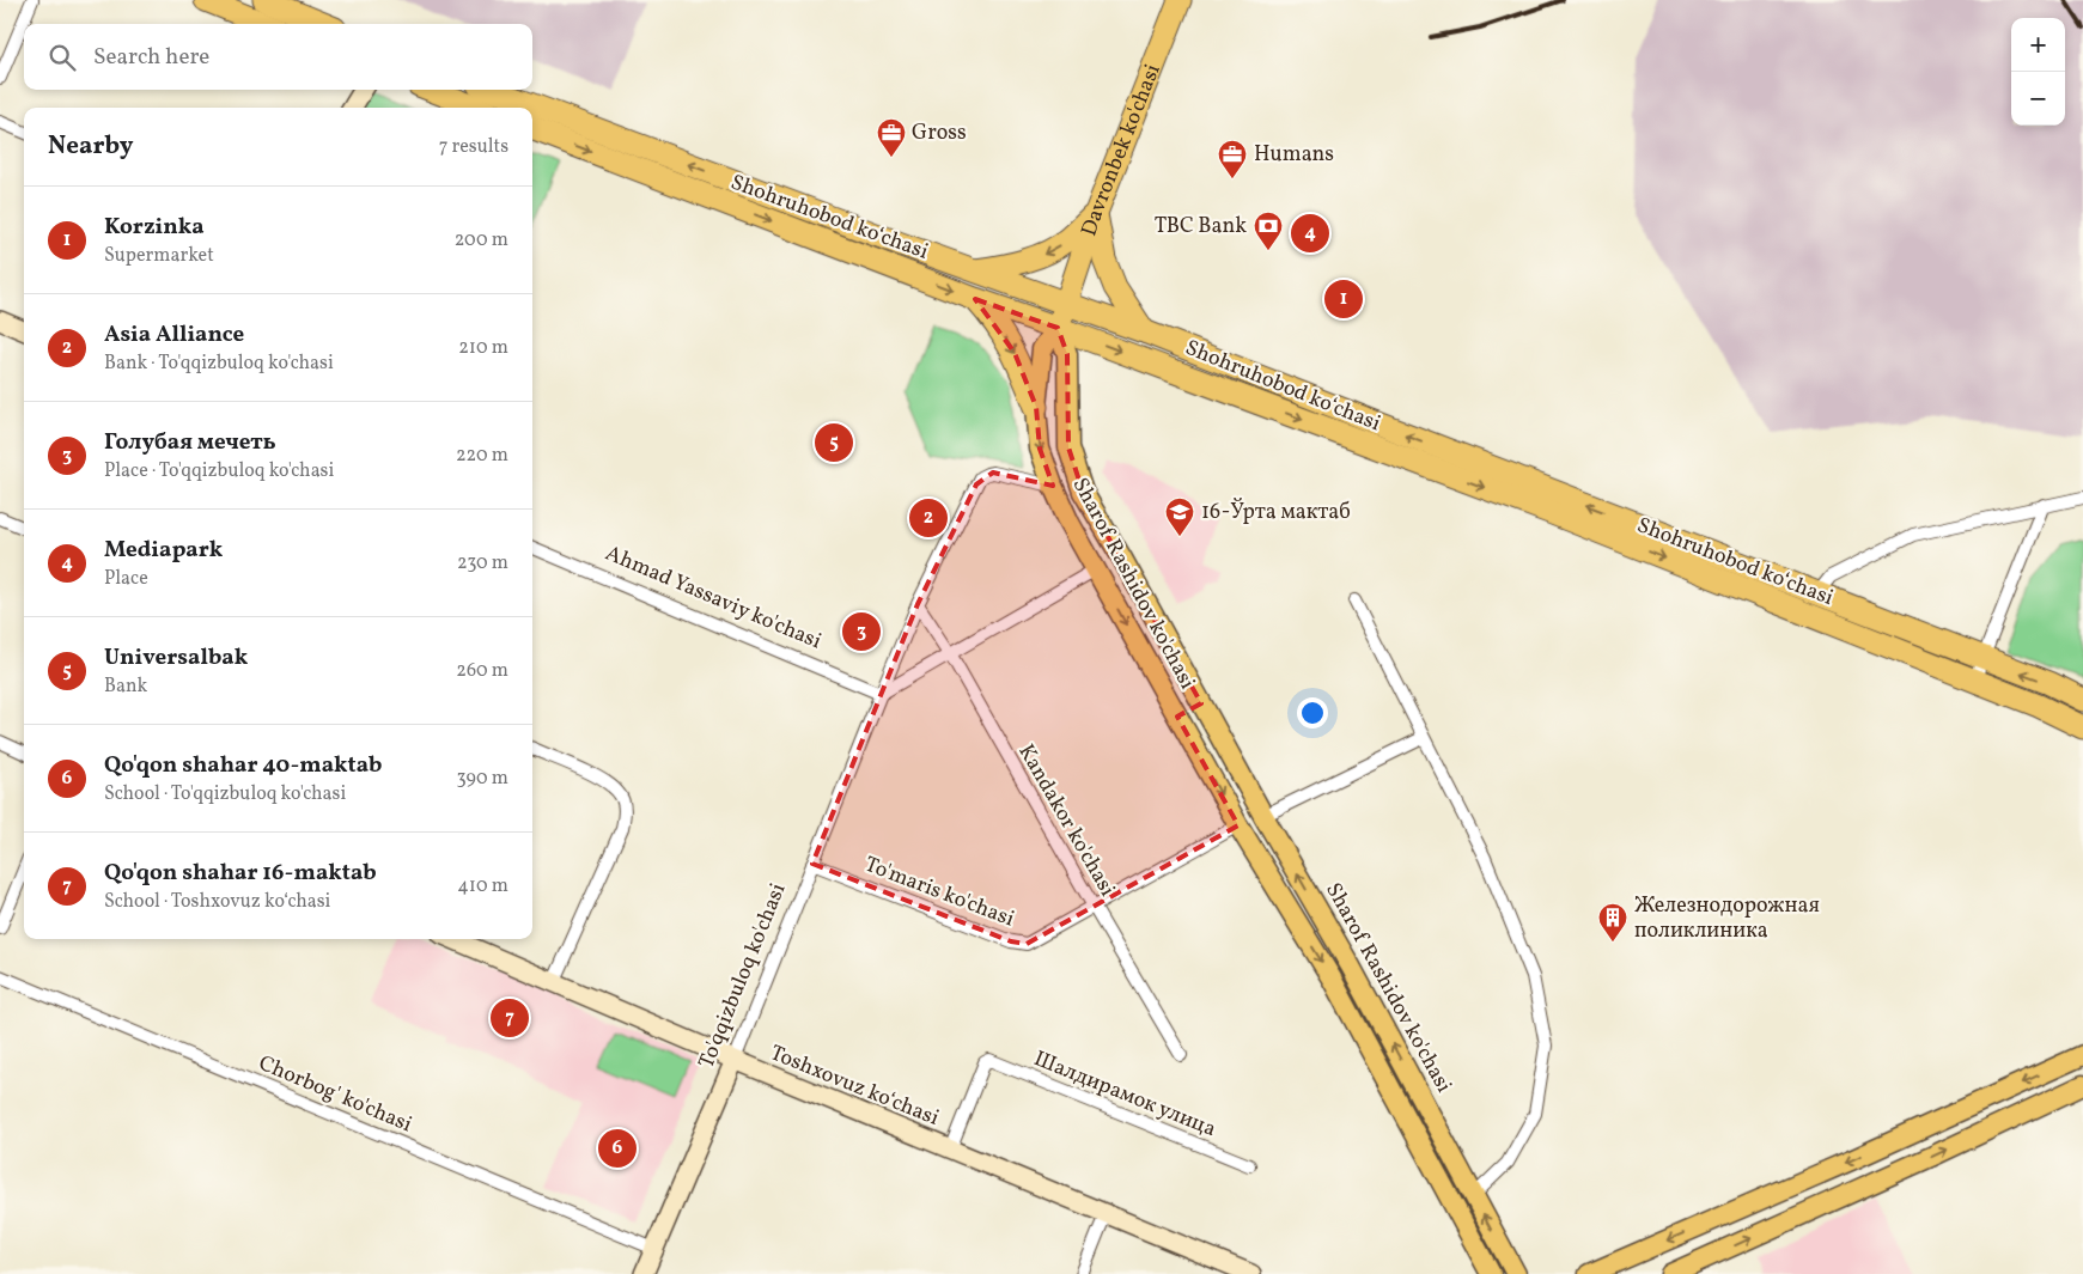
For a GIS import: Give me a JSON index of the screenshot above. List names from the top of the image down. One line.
{"streets":{"highway":["Davronbek ko'chasi","Shohruhobod koʻchasi"],"main road":["Sharof Rashidov ko'chasi"],"street":["Ahmad Yassaviy ko'chasi","Kandakor ko'chasi","To'maris ko'chasi","To'qqizbuloq ko'chasi","Toshxovuz koʻchasi","Chorbog' ko'chasi","Шалдирамок улица"]},"crossings":[["Davronbek ko'chasi","Shohruhobod koʻchasi"],["Davronbek ko'chasi","Sharof Rashidov ko'chasi"],["Shohruhobod koʻchasi","Sharof Rashidov ko'chasi"],["Sharof Rashidov ko'chasi","To'maris ko'chasi"],["Sharof Rashidov ko'chasi","To'qqizbuloq ko'chasi"],["Ahmad Yassaviy ko'chasi","To'qqizbuloq ko'chasi"],["Kandakor ko'chasi","To'maris ko'chasi"],["Kandakor ko'chasi","To'qqizbuloq ko'chasi"],["To'maris ko'chasi","To'qqizbuloq ko'chasi"],["To'qqizbuloq ko'chasi","Toshxovuz koʻchasi"],["To'qqizbuloq ko'chasi","Chorbog' ko'chasi"],["Toshxovuz koʻchasi","Шалдирамок улица"]],"places":{"office":["Gross","Humans"],"bank":["TBC Bank"],"school or university":["16-Ўрта мактаб"],"building":["Железнодорожная поликлиника"]},"page":{"map_buttons":["+","−"],"search":"Search here","heading":["Nearby","7 results"],"list":[{"mark":"1","name":"Korzinka","note":"Supermarket","value":"200 m"},{"mark":"2","name":"Asia Alliance","note":"Bank · To'qqizbuloq ko'chasi","value":"210 m"},{"mark":"3","name":"Голубая мечеть","note":"Place · To'qqizbuloq ko'chasi","value":"220 m"},{"mark":"4","name":"Mediapark","note":"Place","value":"230 m"},{"mark":"5","name":"Universalbak","note":"Bank","value":"260 m"},{"mark":"6","name":"Qo'qon shahar 40-maktab","note":"School · To'qqizbuloq ko'chasi","value":"390 m"},{"mark":"7","name":"Qo'qon shahar 16-maktab","note":"School · Toshxovuz koʻchasi","value":"410 m"}],"pins":["4","1","5","2","3","7","6"]}}
